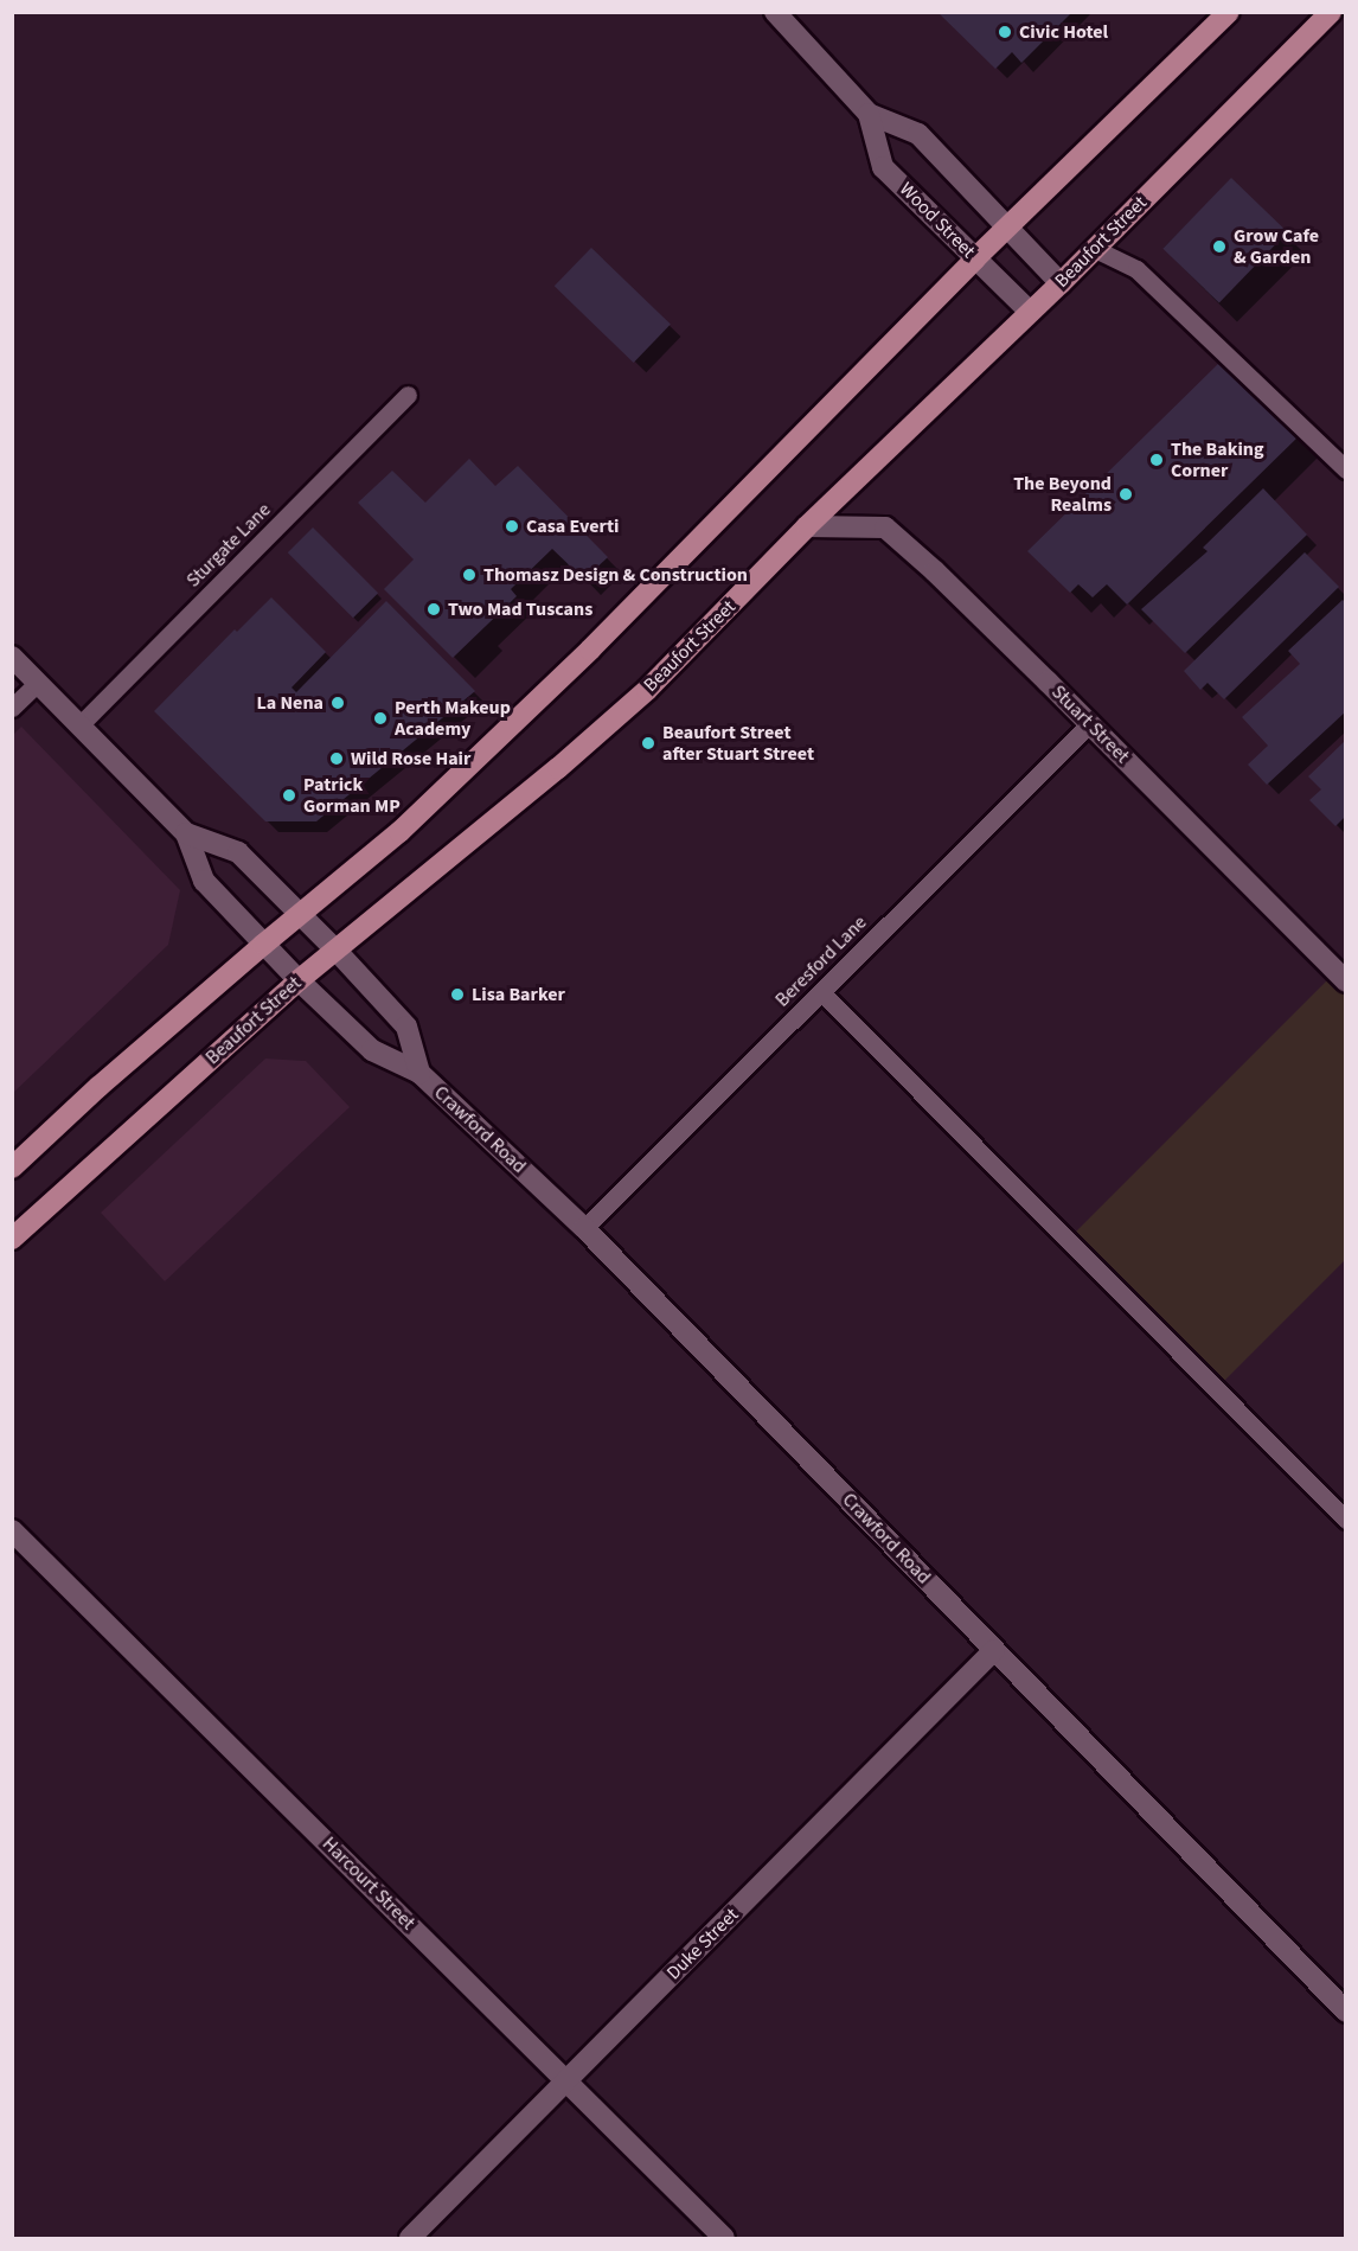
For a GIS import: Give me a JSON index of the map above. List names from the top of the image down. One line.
{"streets":{"main road":["Beaufort Street"],"street":["Wood Street","Stuart Street","Crawford Road","Harcourt Street","Duke Street"],"lane":["Sturgate Lane","Beresford Lane"]},"crossings":[["Wood Street","Beaufort Street"],["Beaufort Street","Stuart Street"],["Beaufort Street","Crawford Road"],["Sturgate Lane","Crawford Road"],["Stuart Street","Beresford Lane"],["Beresford Lane","Crawford Road"],["Crawford Road","Duke Street"],["Harcourt Street","Duke Street"]],"places":["Civic Hotel","Grow Cafe & Garden","The Baking Corner","The Beyond Realms","Casa Everti","Thomasz Design & Construction","Two Mad Tuscans","La Nena","Perth Makeup Academy","Beaufort Street after Stuart Street","Wild Rose Hair","Patrick Gorman MP","Lisa Barker"]}
